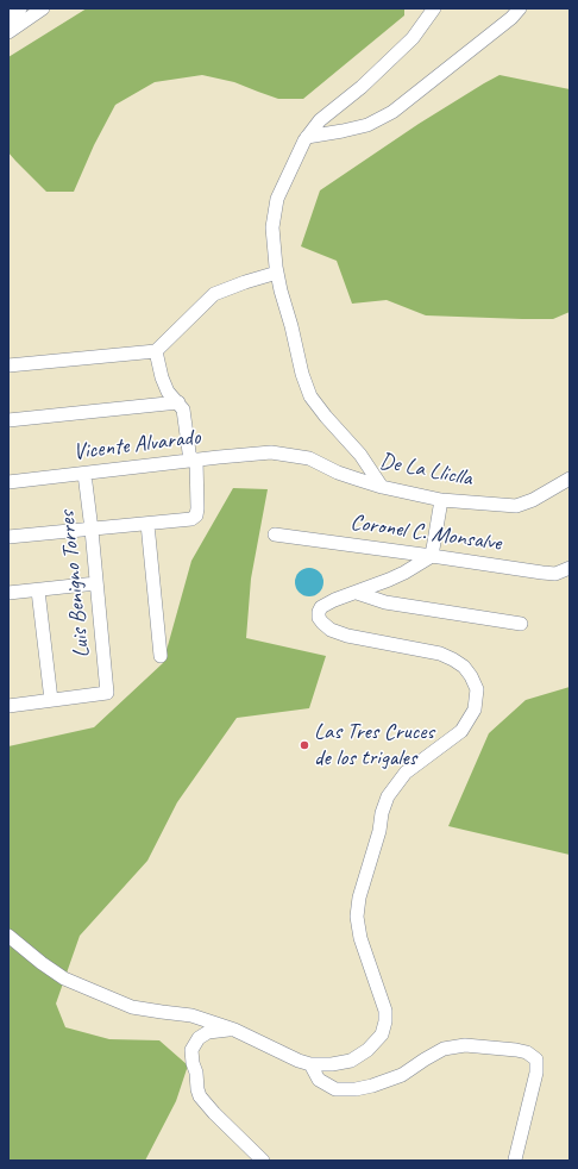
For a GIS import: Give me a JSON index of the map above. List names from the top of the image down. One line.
{"streets":{"street":["Vicente Alvarado","De La Lliclla","Coronel C. Monsalve","Luis Benigno Torres"]},"crossings":[["Vicente Alvarado","De La Lliclla"],["Vicente Alvarado","Luis Benigno Torres"]],"places":["Las Tres Cruces de los trigales"]}
